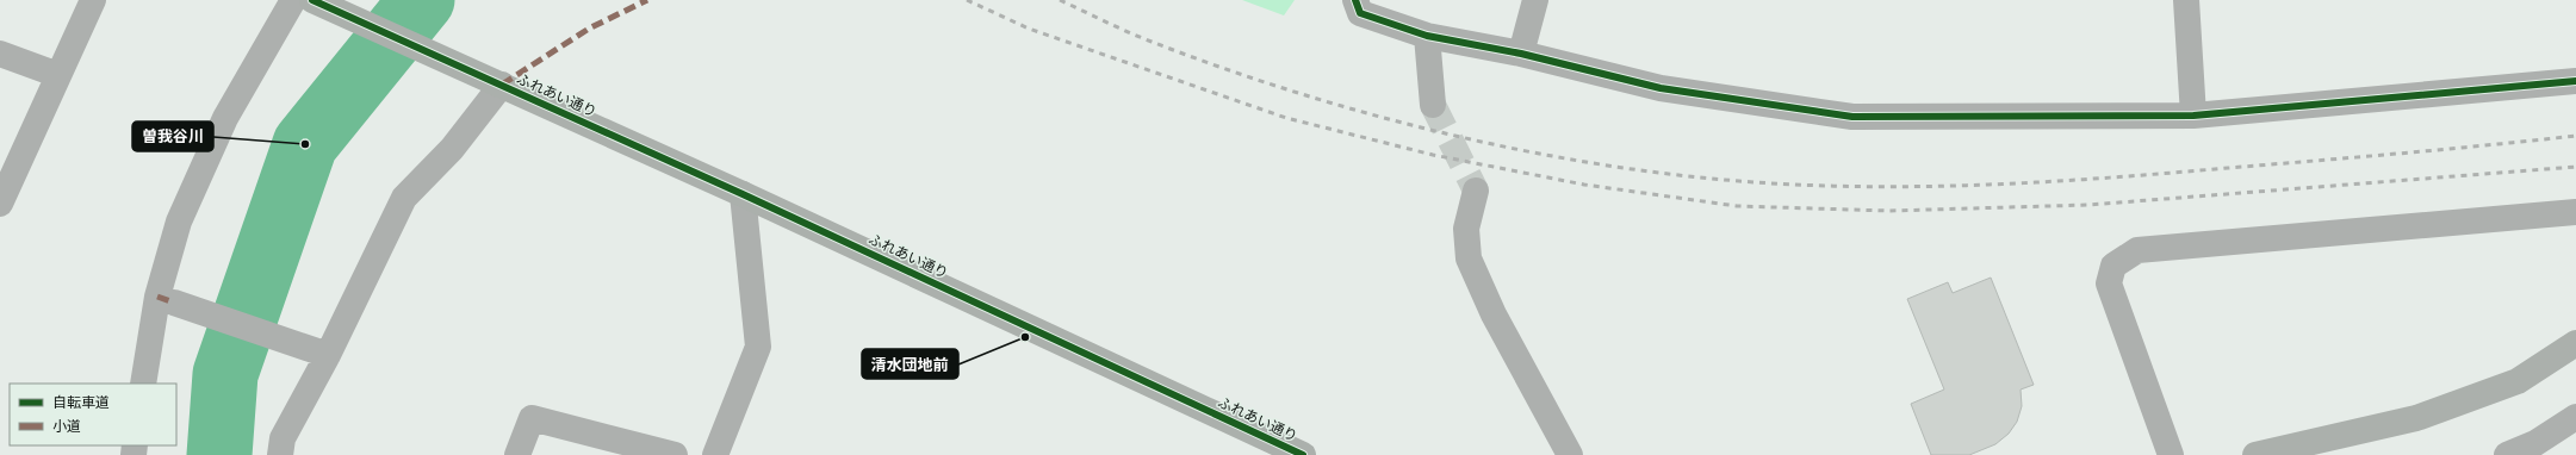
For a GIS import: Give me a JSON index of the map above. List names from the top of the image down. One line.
{"streets":{"street":["ふれあい通り"]},"places":["曽我谷川","清水団地前"],"legend":["自転車道","小道"]}
